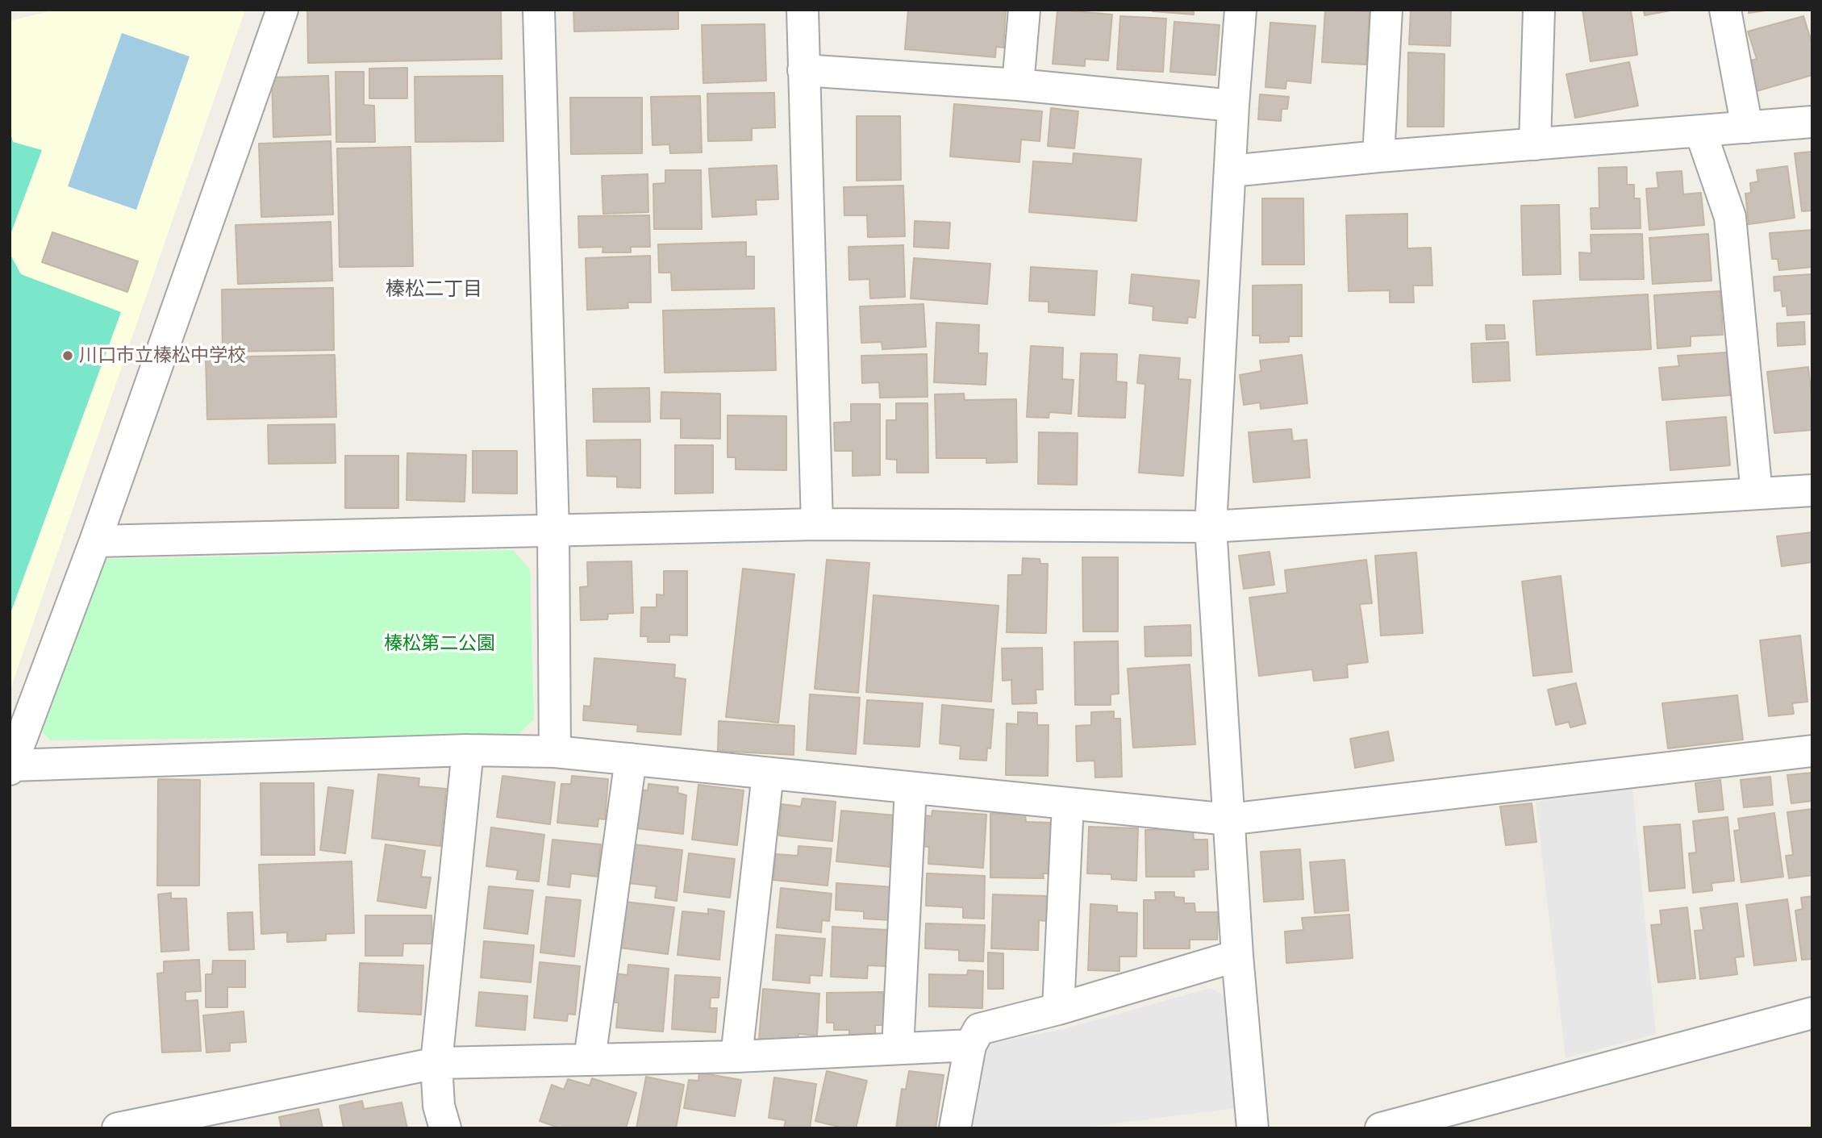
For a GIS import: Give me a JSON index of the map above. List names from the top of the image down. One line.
{"districts":["榛松二丁目"],"parks":["榛松第二公園"],"places":["川口市立榛松中学校"]}
